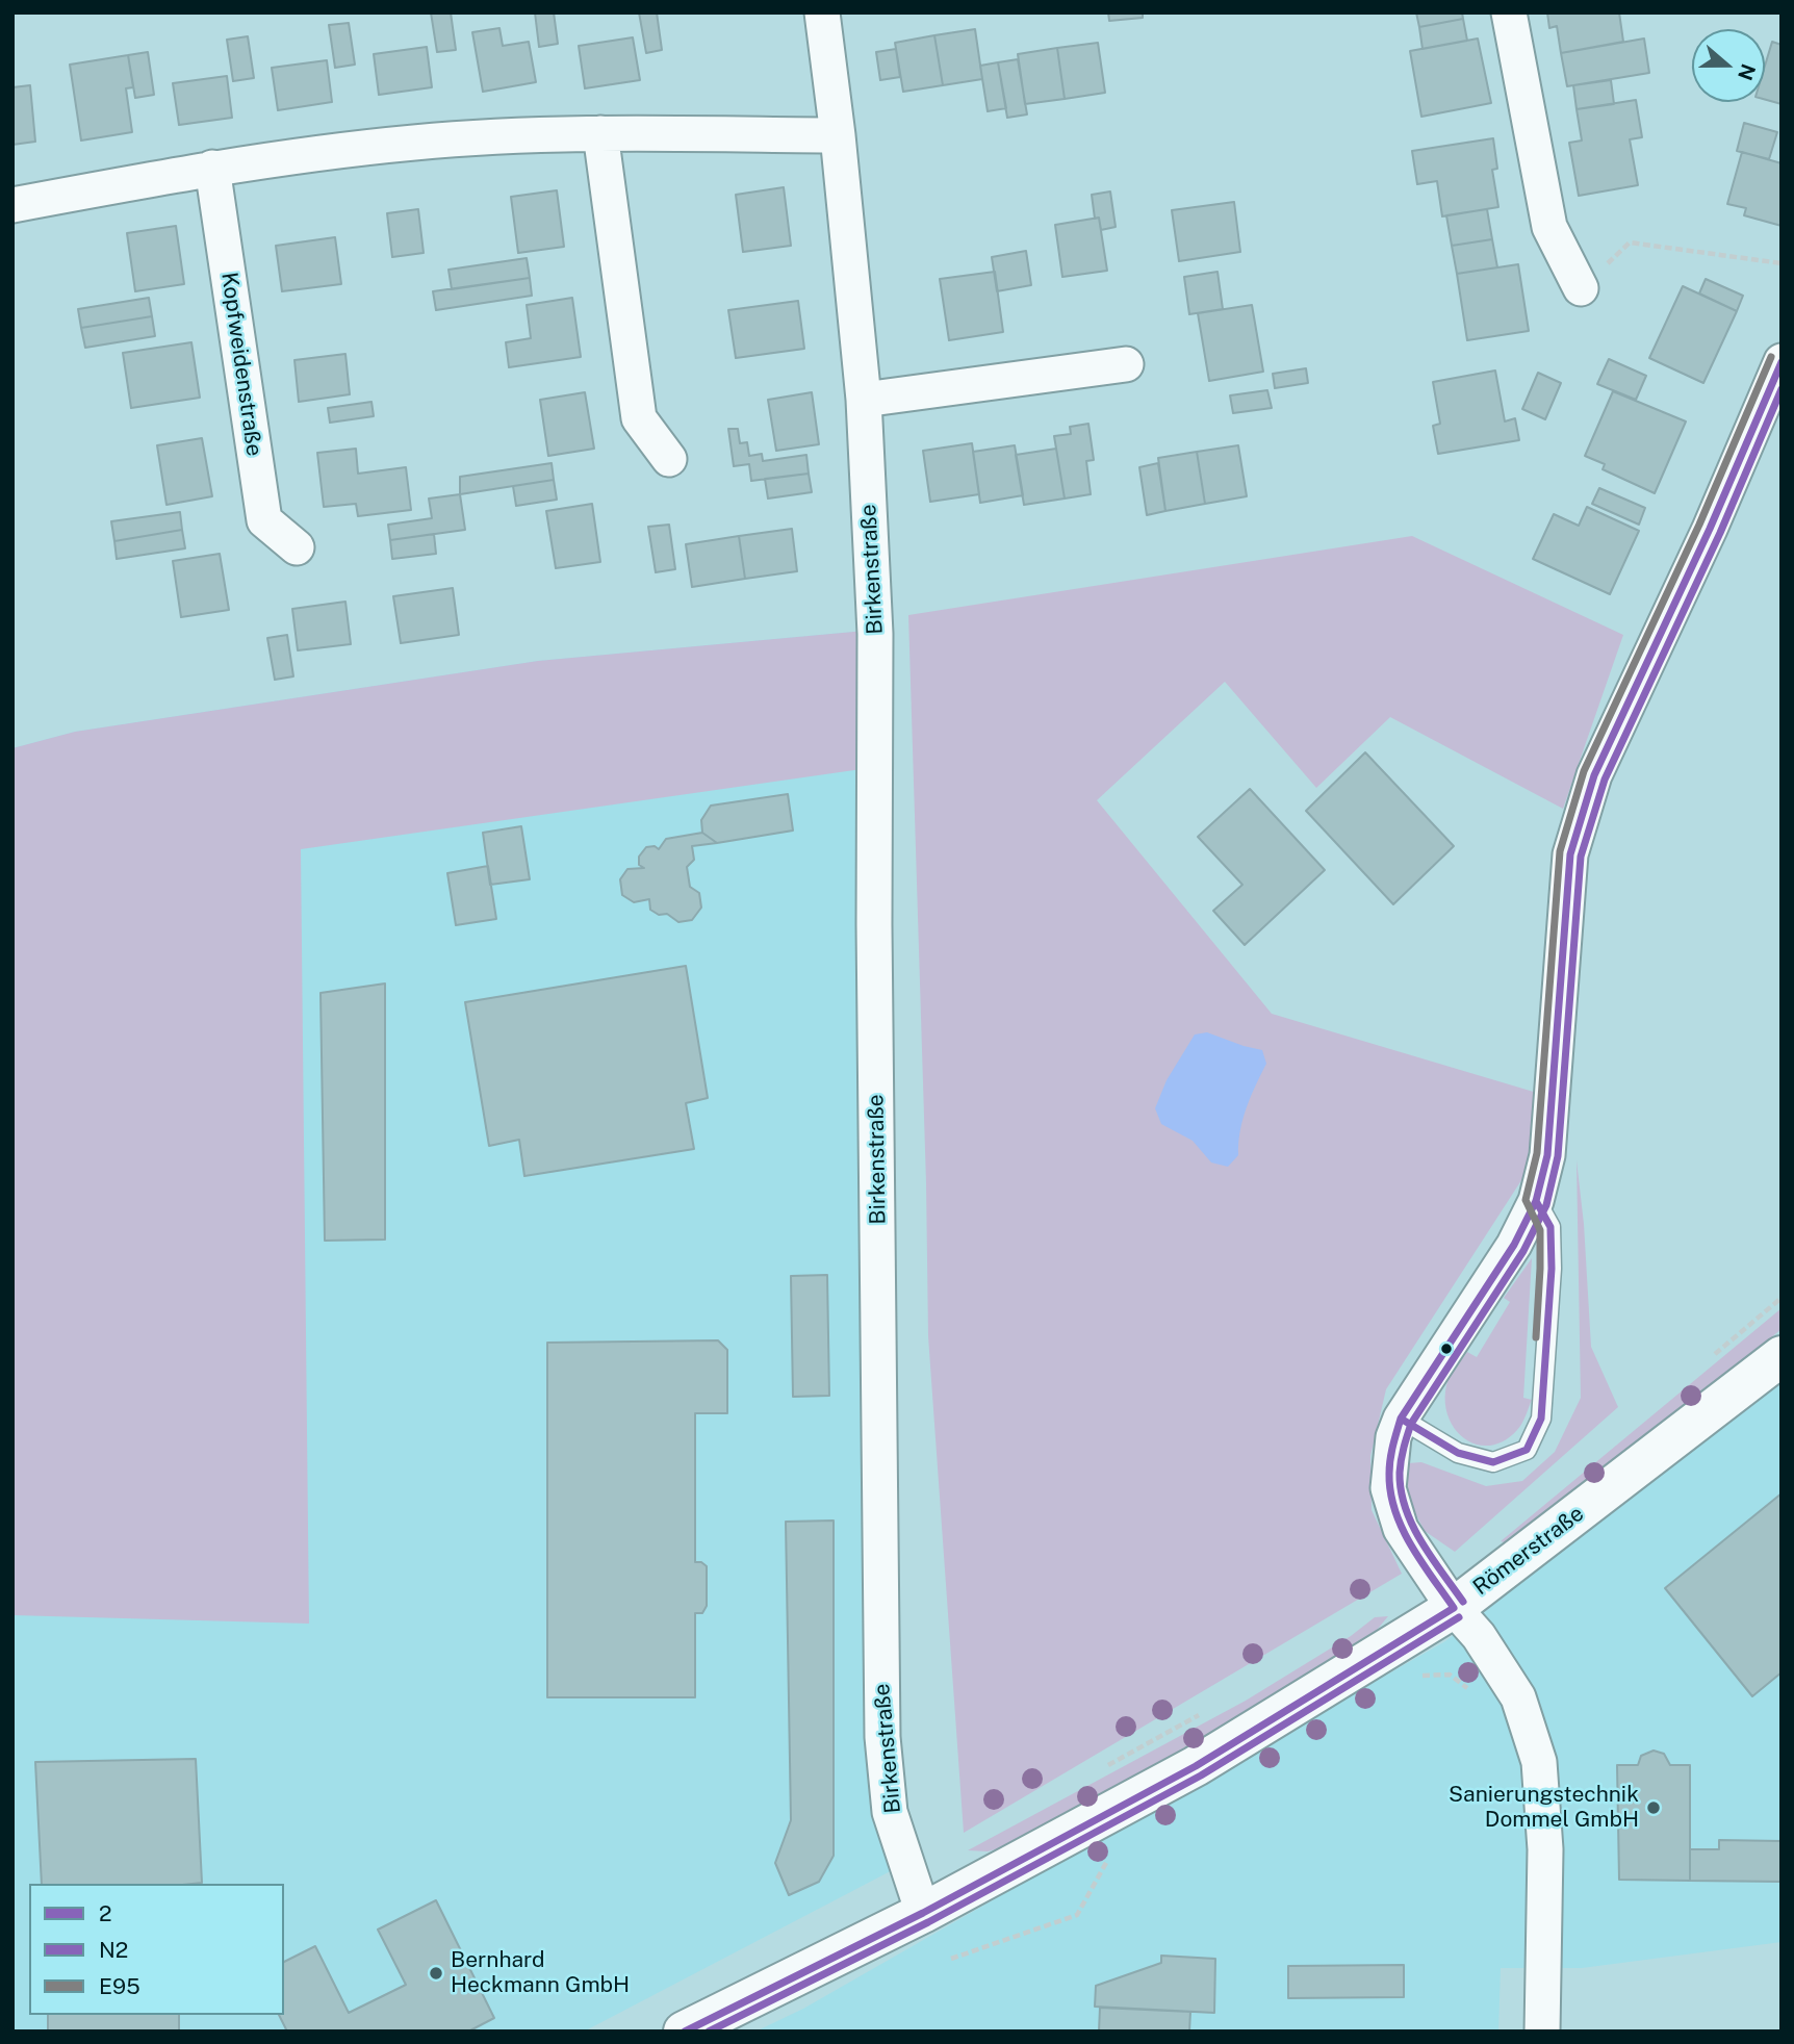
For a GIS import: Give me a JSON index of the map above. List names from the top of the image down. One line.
{"streets":{"main road":["Römerstraße"],"street":["Kopfweidenstraße","Birkenstraße"]},"crossings":[["Birkenstraße","Römerstraße"]],"places":["Sanierungstechnik Dommel GmbH","Bernhard Heckmann GmbH"],"lines":["transit line E95","transit line 2","transit line N2"],"legend":["2","N2","E95"],"north":"right"}
